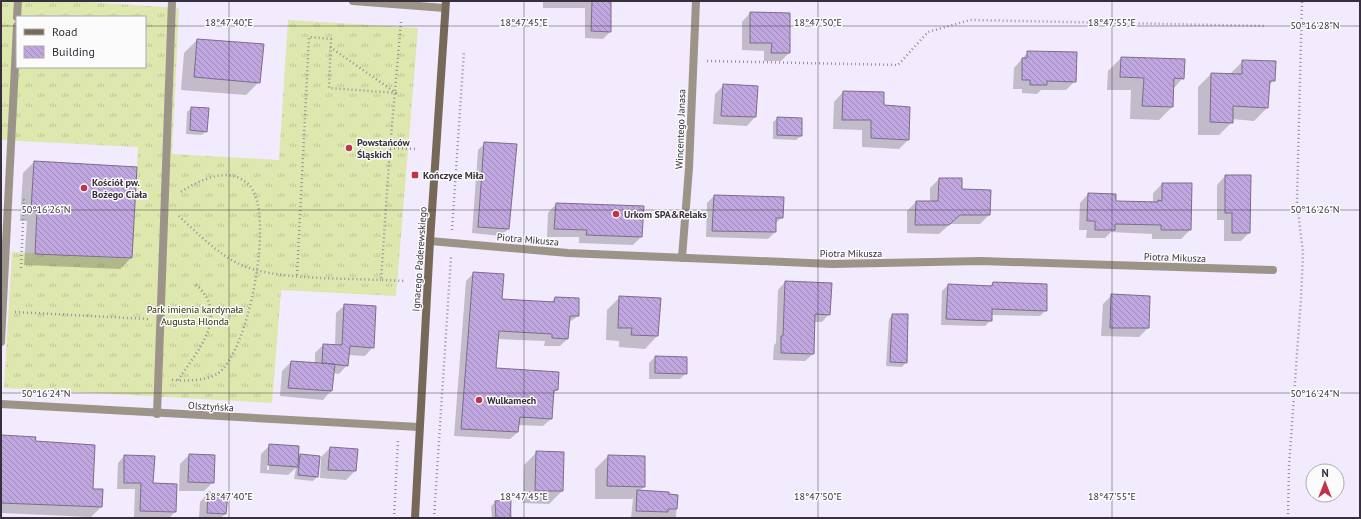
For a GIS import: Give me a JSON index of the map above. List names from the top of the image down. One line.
{"streets":{"main road":["Ignacego Paderewskiego"],"street":["Wincentego Janasa","Piotra Mikusza","Olsztyńska"]},"crossings":[["Wincentego Janasa","Piotra Mikusza"],["Piotra Mikusza","Ignacego Paderewskiego"],["Ignacego Paderewskiego","Olsztyńska"]],"parks":["Park imienia kardynała Augusta Hlonda"],"places":{"other":["Powstańców Śląskich","Kościół pw. Bożego Ciała","Urkom SPA&Relaks","Wulkamech"],"transit":["Kończyce Miła"]},"legend":["Road","Building"],"north":"top","coordinates":["18°47'40\"E","18°47'45\"E","18°47'50\"E","18°47'55\"E","50°16'28\"N","50°16'26\"N","50°16'24\"N"]}
